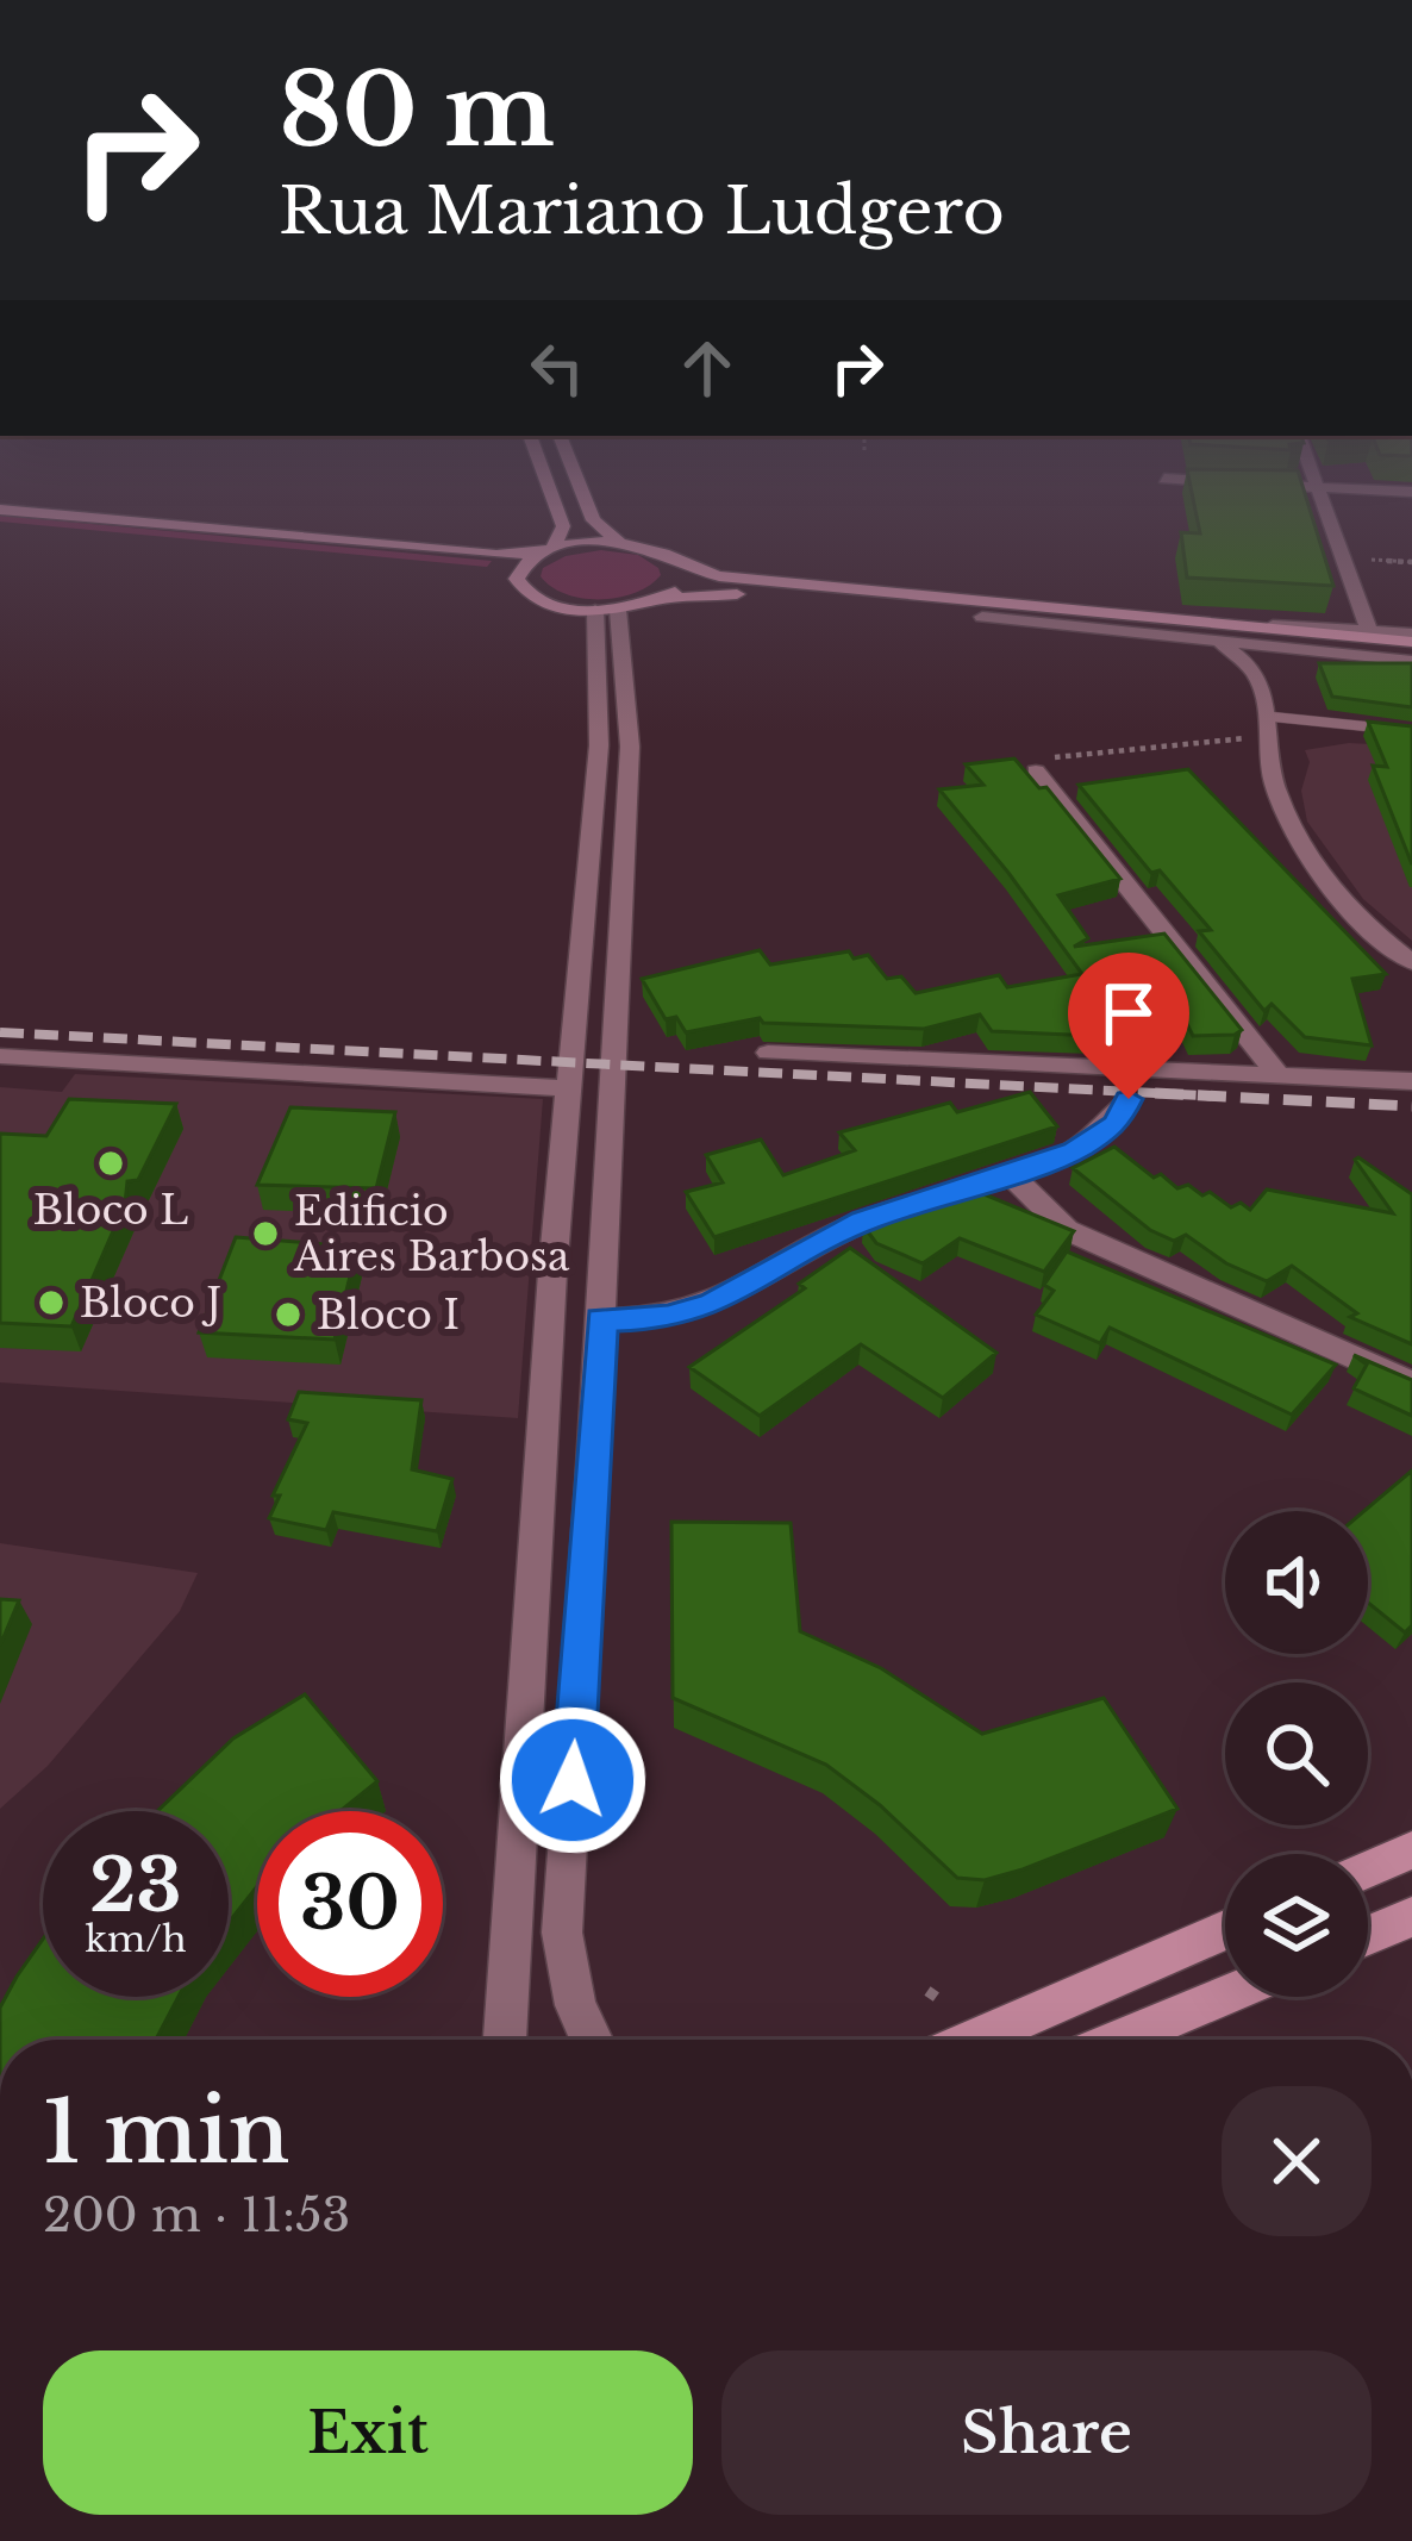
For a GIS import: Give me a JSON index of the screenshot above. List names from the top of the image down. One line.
{"places":["Bloco L","Edificio Aires Barbosa","Bloco J","Bloco I"],"page":{"turn":["80 m","Rua Mariano Ludgero"],"speed":"23 km/h","limit":"30","heading":["1 min","200 m · 11:53"],"buttons":["Exit","Share"]}}
